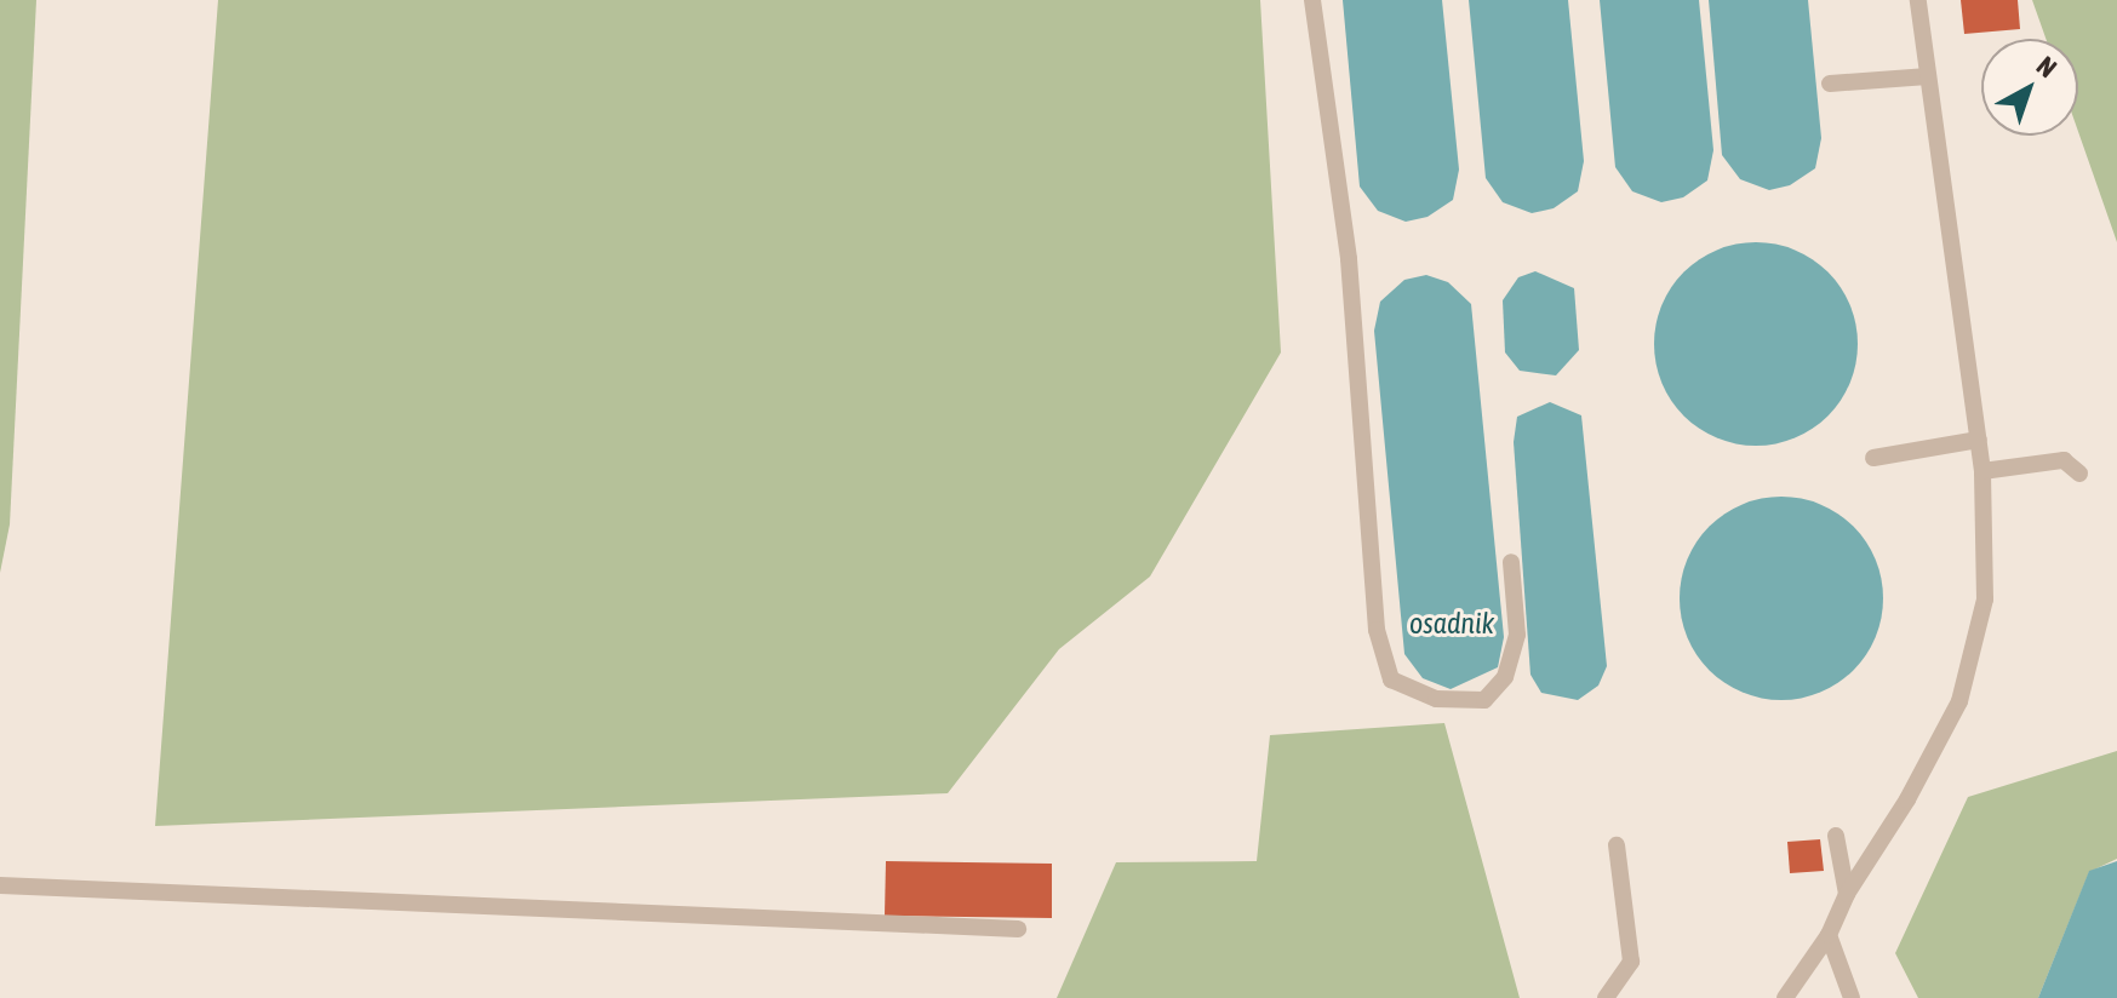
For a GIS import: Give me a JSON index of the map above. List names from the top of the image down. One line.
{"water":["osadnik"],"north":"top right"}
